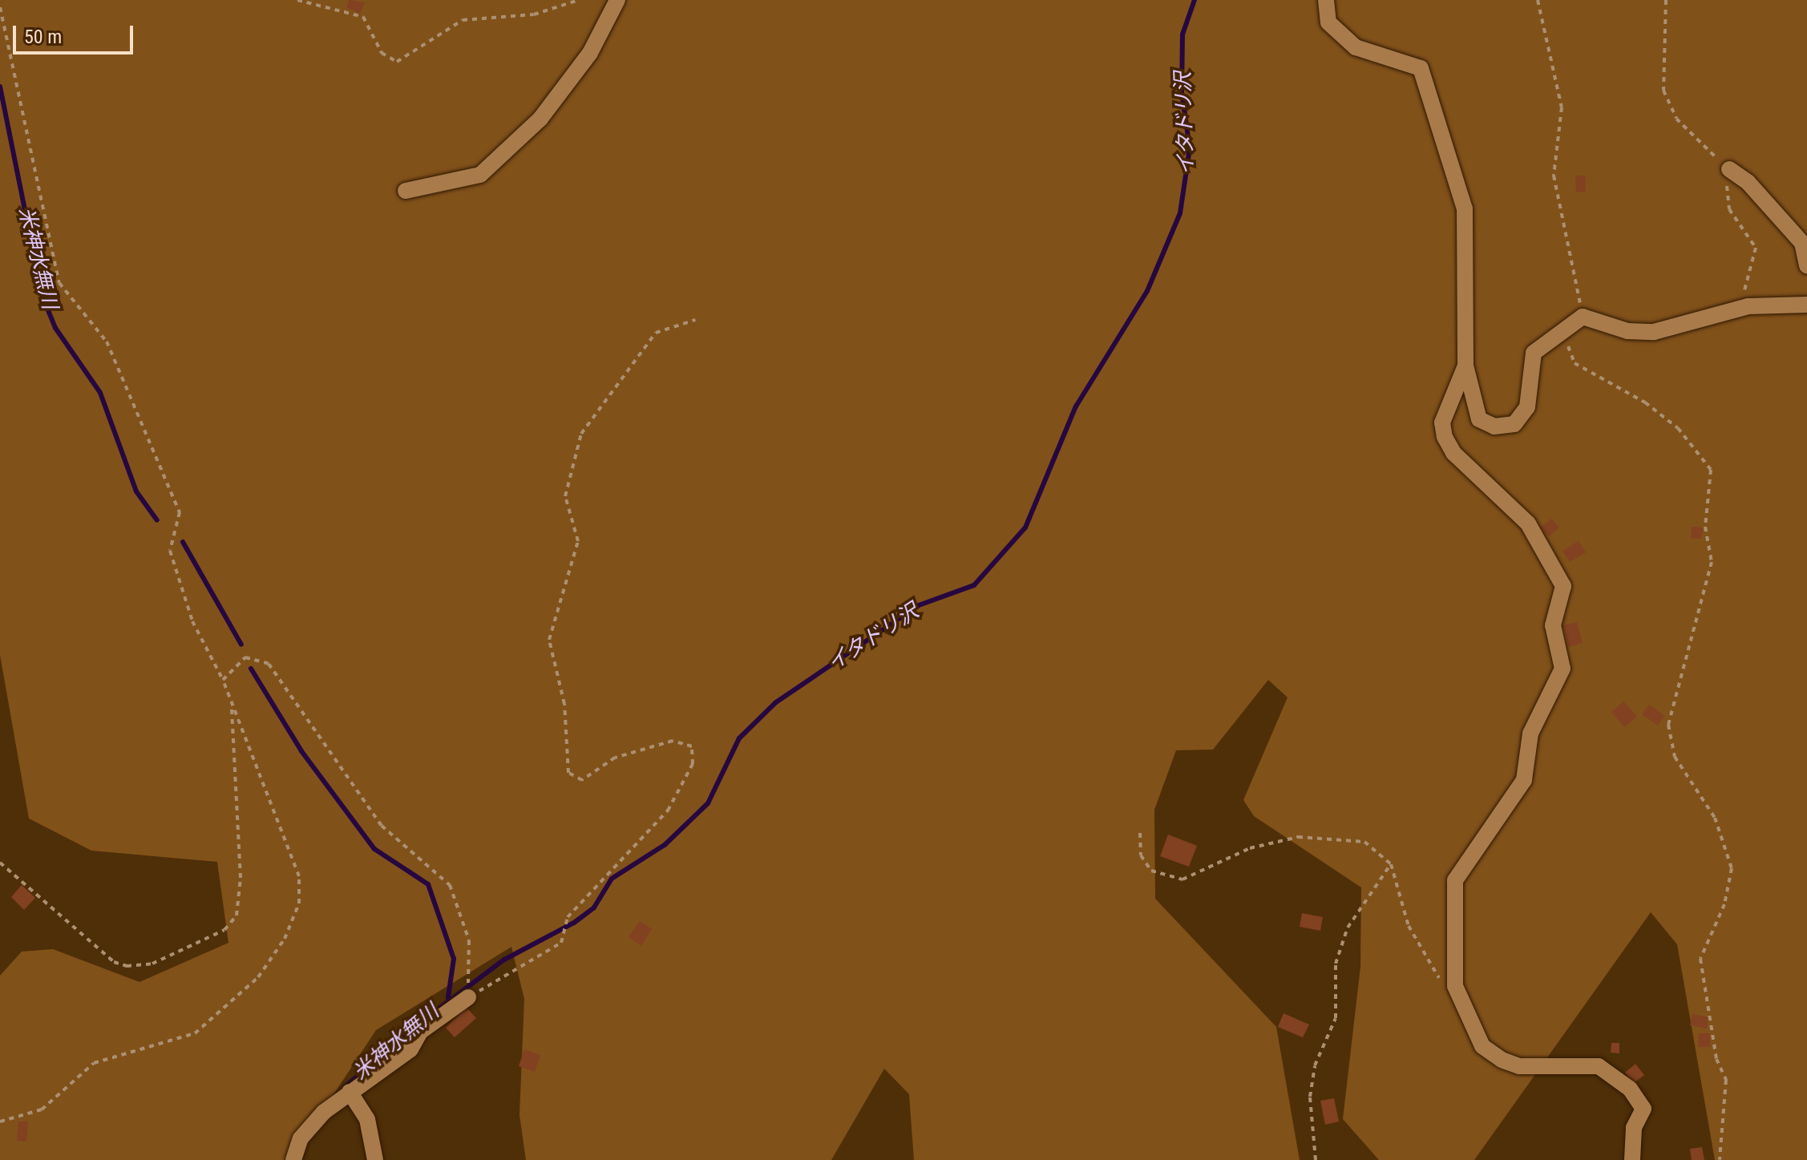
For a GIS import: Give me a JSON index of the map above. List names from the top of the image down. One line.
{"water":["イタドリ沢","米神水無川"],"scale_bar":"50 m"}
